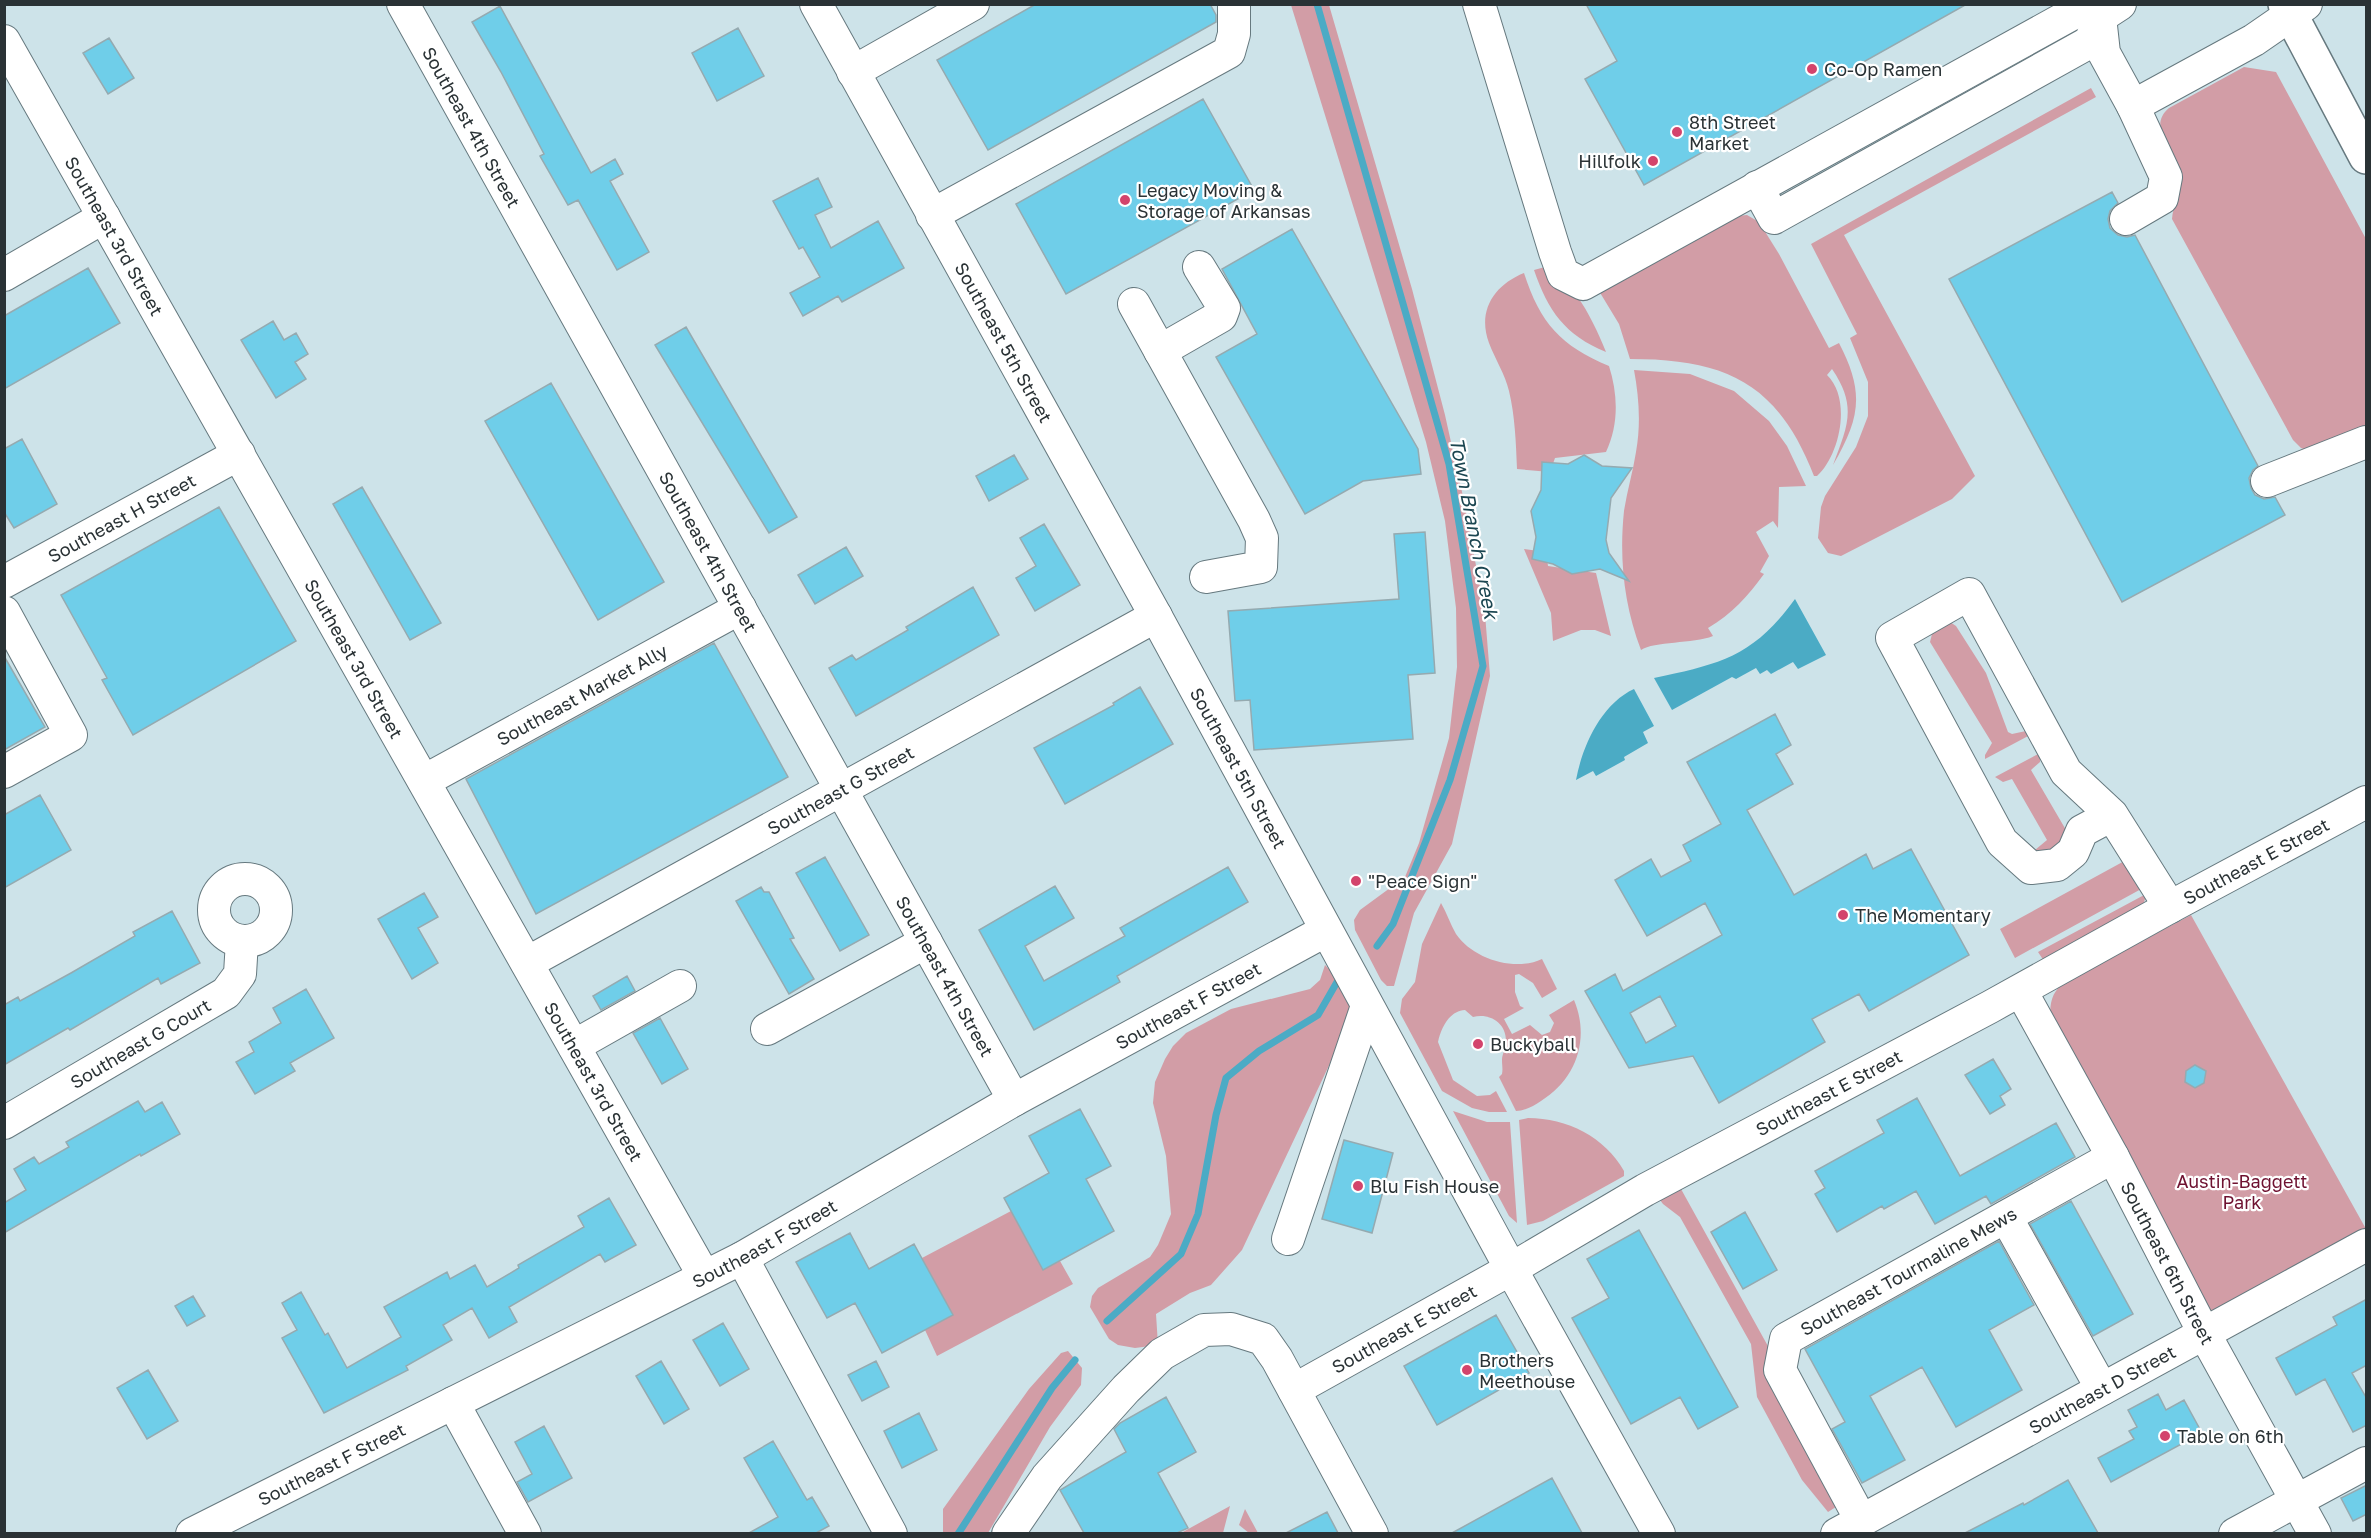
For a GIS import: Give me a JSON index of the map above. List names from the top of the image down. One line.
{"streets":{"street":["Southeast 4th Street","Southeast 3rd Street","Southeast 5th Street","Southeast H Street","Southeast Market Ally","Southeast G Street","Southeast E Street","Southeast F Street","Southeast G Court","Southeast 6th Street","Southeast Tourmaline Mews","Southeast D Street"]},"crossings":[["Southeast 4th Street","Southeast Market Ally"],["Southeast 4th Street","Southeast G Street"],["Southeast 4th Street","Southeast F Street"],["Southeast 3rd Street","Southeast H Street"],["Southeast 3rd Street","Southeast Market Ally"],["Southeast 3rd Street","Southeast G Street"],["Southeast 3rd Street","Southeast F Street"],["Southeast 5th Street","Southeast G Street"],["Southeast 5th Street","Southeast E Street"],["Southeast 5th Street","Southeast F Street"],["Southeast E Street","Southeast 6th Street"],["Southeast 6th Street","Southeast Tourmaline Mews"],["Southeast 6th Street","Southeast D Street"],["Southeast Tourmaline Mews","Southeast D Street"]],"water":["Town Branch Creek"],"parks":["Austin-Baggett Park"],"places":["Co-Op Ramen","8th Street Market","Hillfolk","Legacy Moving & Storage of Arkansas","\"Peace Sign\"","The Momentary","Buckyball","Blu Fish House","Brothers Meethouse","Table on 6th"]}
